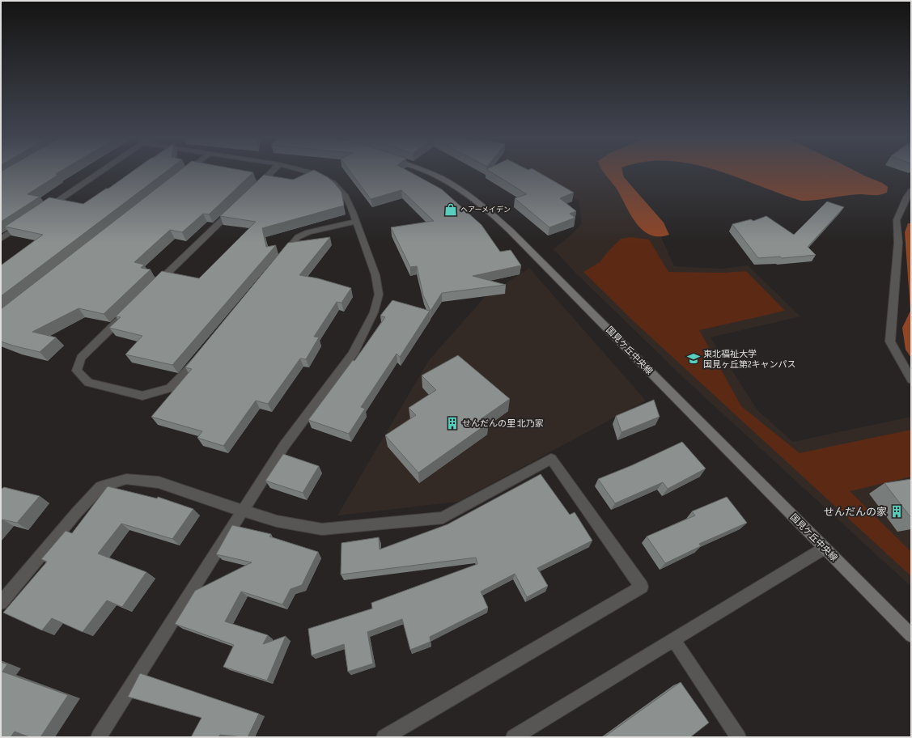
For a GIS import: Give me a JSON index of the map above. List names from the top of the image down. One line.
{"streets":{"street":["国見ケ丘中央線"]},"places":{"shop":["ヘアーメイデン"],"school or university":["東北福祉大学 国見ヶ丘第2キャンパス"],"building":["せんだんの里 北乃家","せんだんの家"]}}
